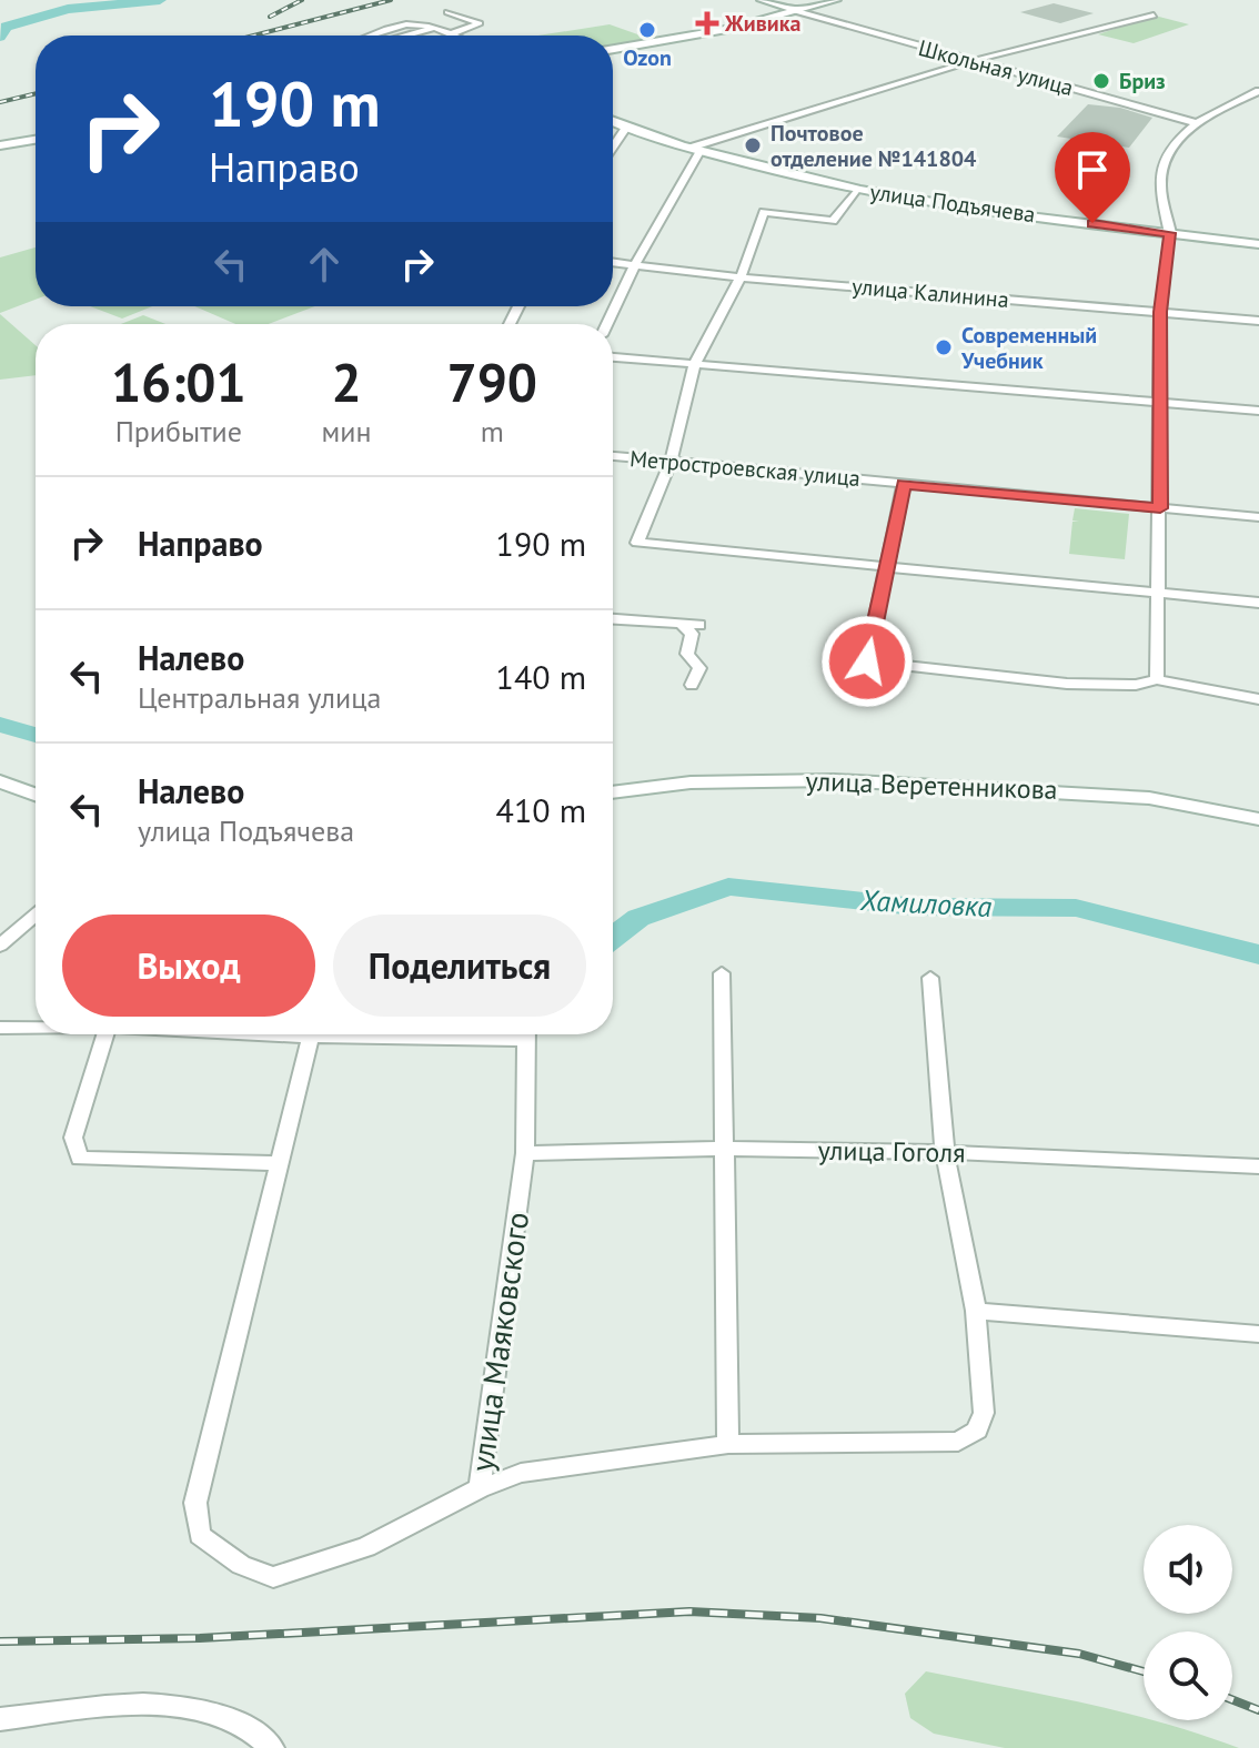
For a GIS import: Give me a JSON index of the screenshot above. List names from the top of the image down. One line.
{"streets":{"main road":["улица Подъячева","улица Веретенникова"],"street":["Школьная улица","улица Калинина","Метростроевская улица","улица Гоголя","улица Маяковского"]},"crossings":[["улица Гоголя","улица Маяковского"]],"water":["Хамиловка"],"places":{"health":["Живика"],"other":["Ozon","Бриз","Почтовое отделение №141804","Современный Учебник"]},"page":{"turn":["190 m","Направо"],"eta":["16:01","Прибытие","2","мин","790","m"],"list":[{"name":"Направо","value":"190 m"},{"name":"Налево","note":"Центральная улица","value":"140 m"},{"name":"Налево","note":"улица Подъячева","value":"410 m"}],"buttons":["Выход","Поделиться"]}}
